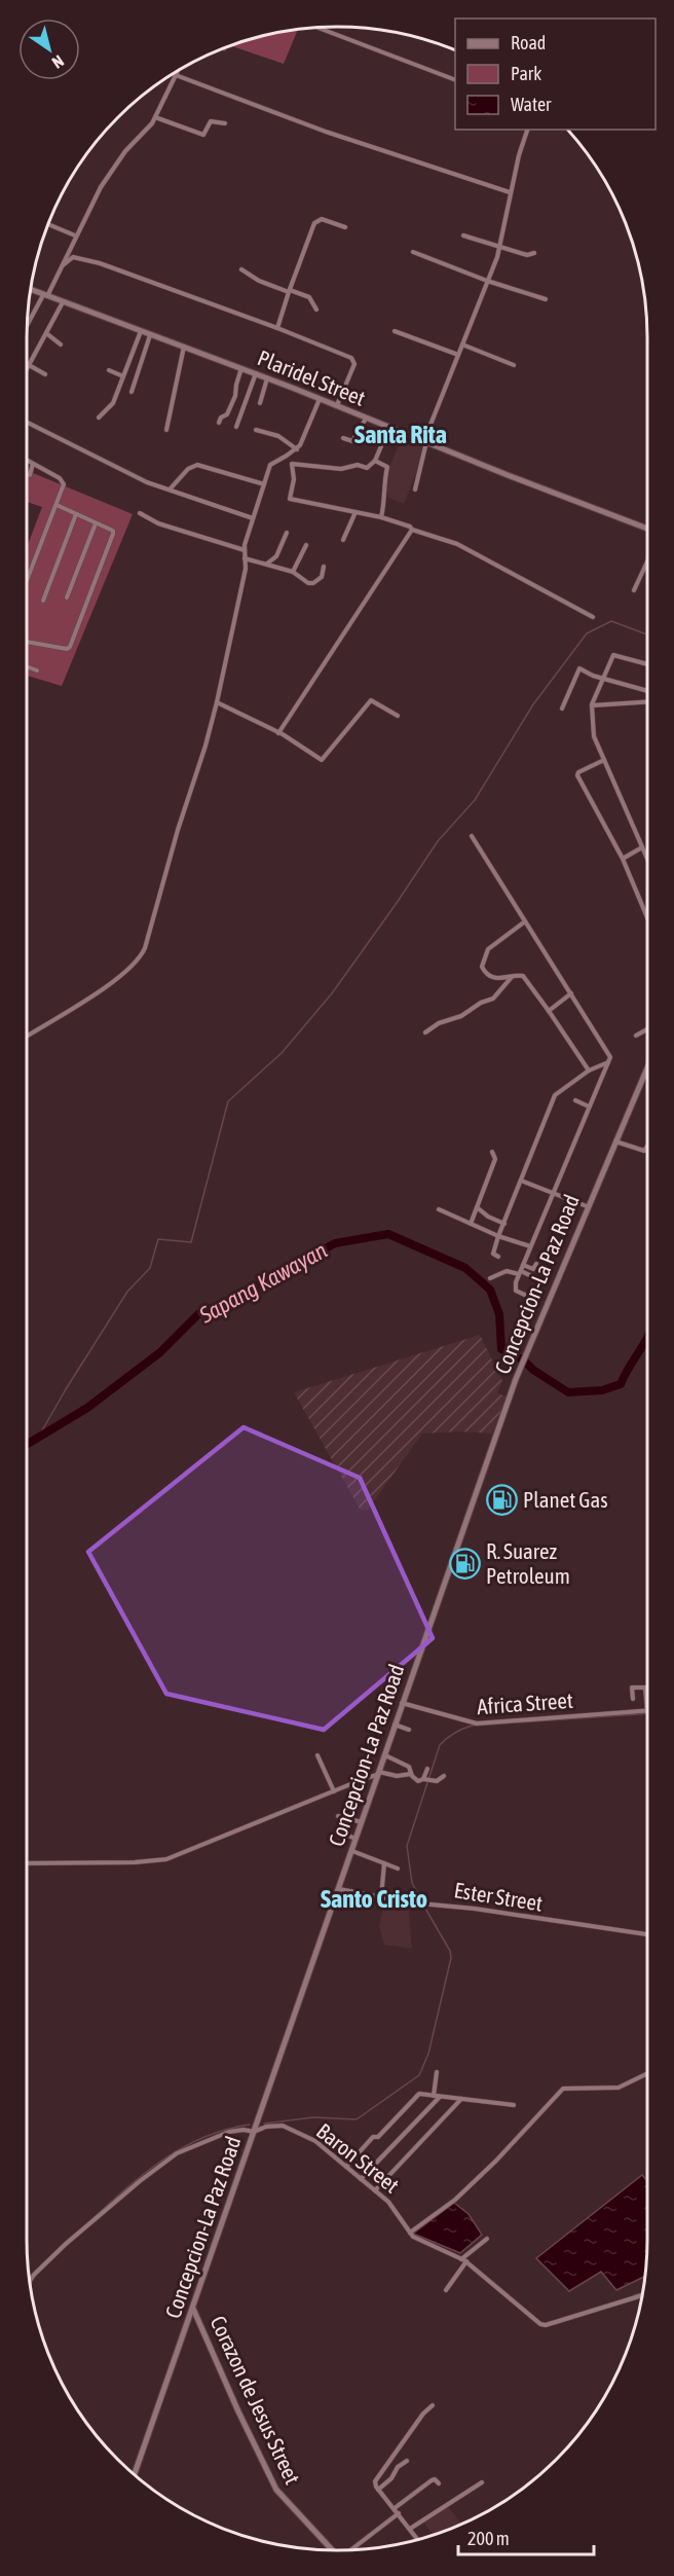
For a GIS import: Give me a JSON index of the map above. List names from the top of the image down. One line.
{"streets":{"main road":["Plaridel Street","Concepcion-La Paz Road","Corazon de Jesus Street"],"street":["Africa Street","Ester Street","Baron Street"]},"crossings":[["Concepcion-La Paz Road","Africa Street"],["Concepcion-La Paz Road","Ester Street"],["Concepcion-La Paz Road","Baron Street"],["Concepcion-La Paz Road","Corazon de Jesus Street"]],"districts":["Santa Rita","Santo Cristo"],"water":["Sapang Kawayan"],"places":{"fuel station":["Planet Gas","R. Suarez Petroleum"]},"legend":["Road","Park","Water"],"scale_bar":"200 m","north":"bottom right"}
